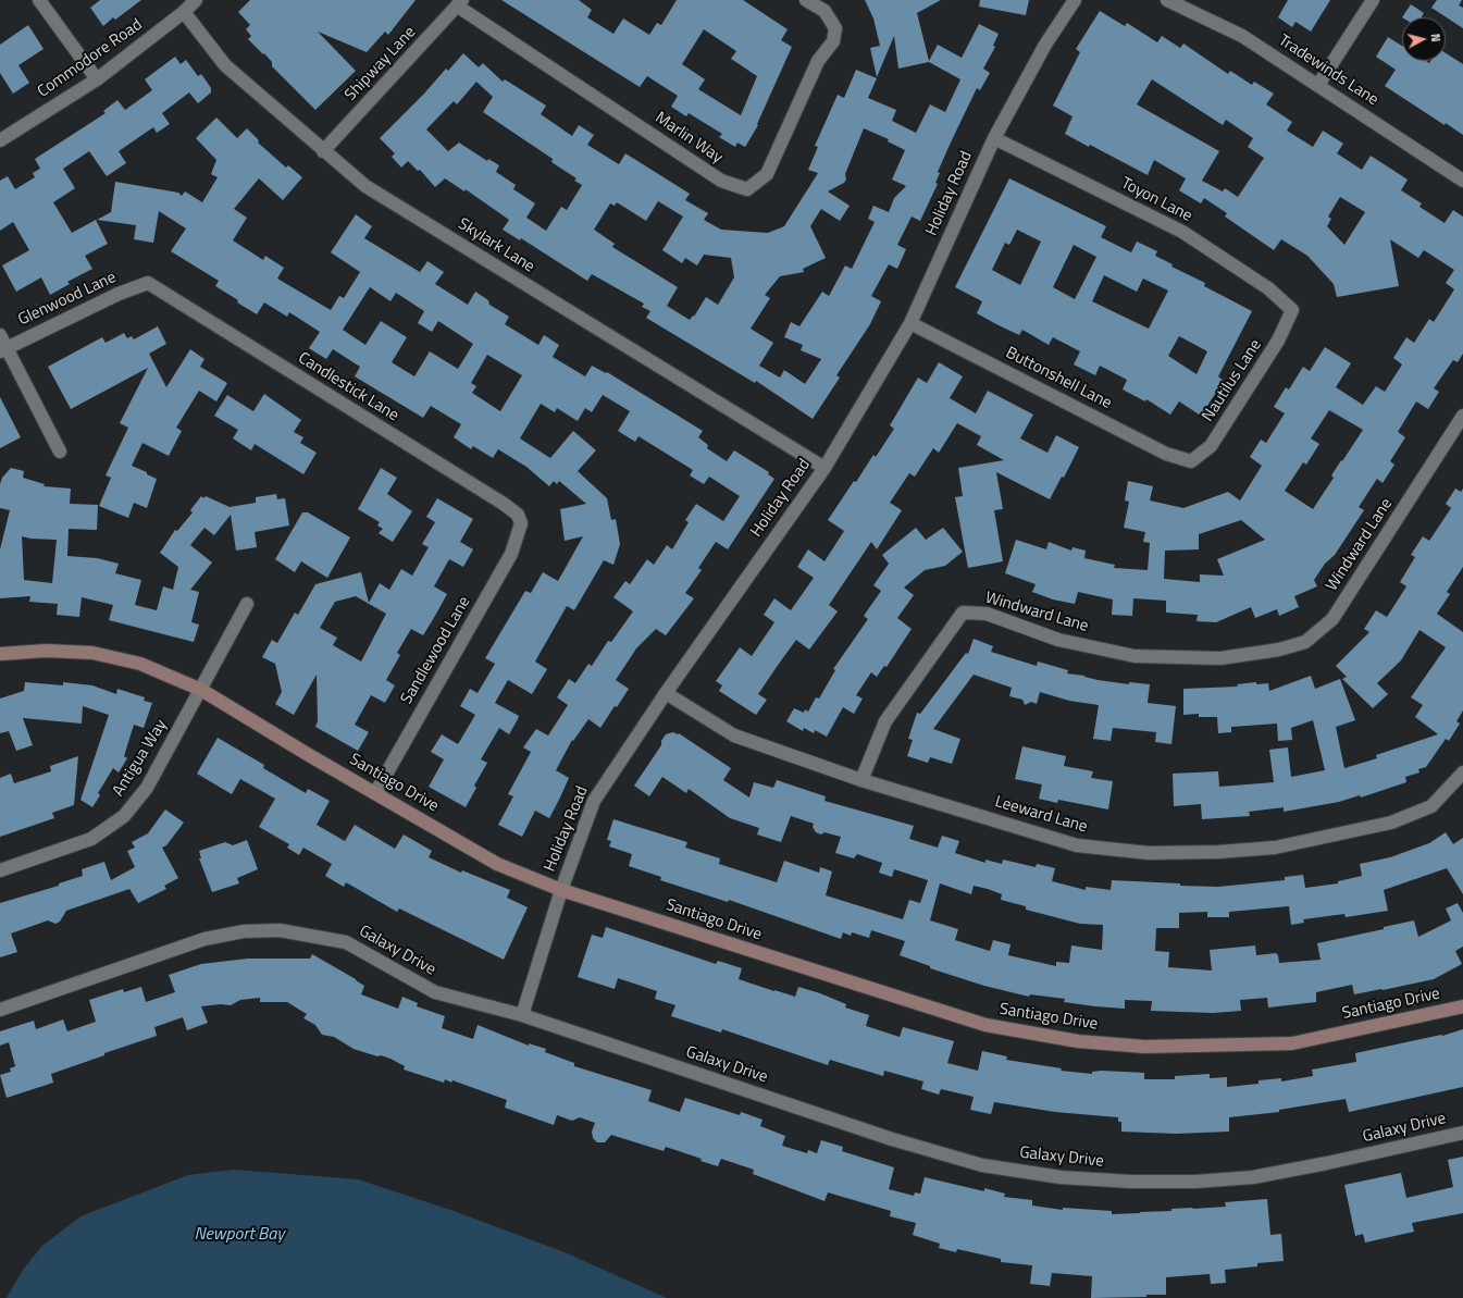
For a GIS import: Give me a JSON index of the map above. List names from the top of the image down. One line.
{"streets":{"street":["Commodore Road","Shipway Lane","Tradewinds Lane","Marlin Way","Holiday Road","Toyon Lane","Skylark Lane","Glenwood Lane","Buttonshell Lane","Nautilus Lane","Candlestick Lane","Windward Lane","Sandlewood Lane","Antigua Way","Santiago Drive","Leeward Lane","Galaxy Drive"]},"crossings":[["Commodore Road","Skylark Lane"],["Shipway Lane","Marlin Way"],["Shipway Lane","Skylark Lane"],["Holiday Road","Toyon Lane"],["Holiday Road","Skylark Lane"],["Holiday Road","Buttonshell Lane"],["Holiday Road","Santiago Drive"],["Holiday Road","Leeward Lane"],["Holiday Road","Galaxy Drive"],["Toyon Lane","Nautilus Lane"],["Glenwood Lane","Candlestick Lane"],["Buttonshell Lane","Nautilus Lane"],["Candlestick Lane","Sandlewood Lane"],["Windward Lane","Leeward Lane"],["Sandlewood Lane","Santiago Drive"],["Antigua Way","Santiago Drive"]],"water":["Newport Bay"],"north":"right"}
